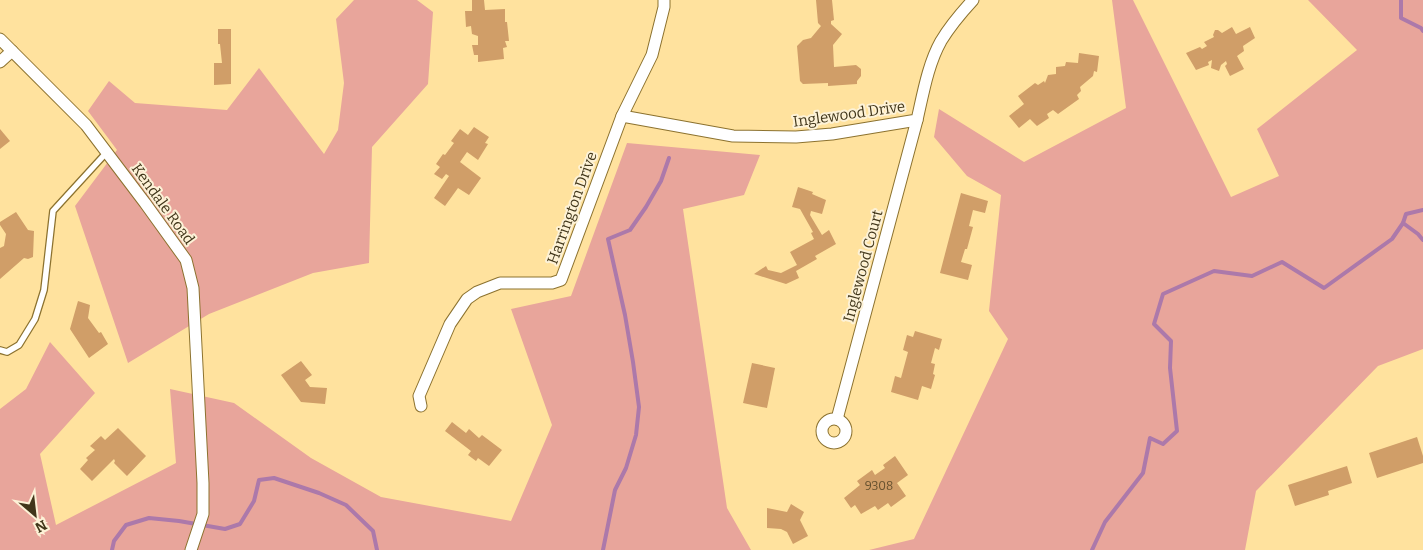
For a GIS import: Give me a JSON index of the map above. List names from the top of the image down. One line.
{"streets":{"street":["Inglewood Drive","Kendale Road","Harrington Drive","Inglewood Court"]},"crossings":[["Inglewood Drive","Harrington Drive"],["Inglewood Drive","Inglewood Court"]],"house_numbers":["9308"],"north":"bottom right"}
